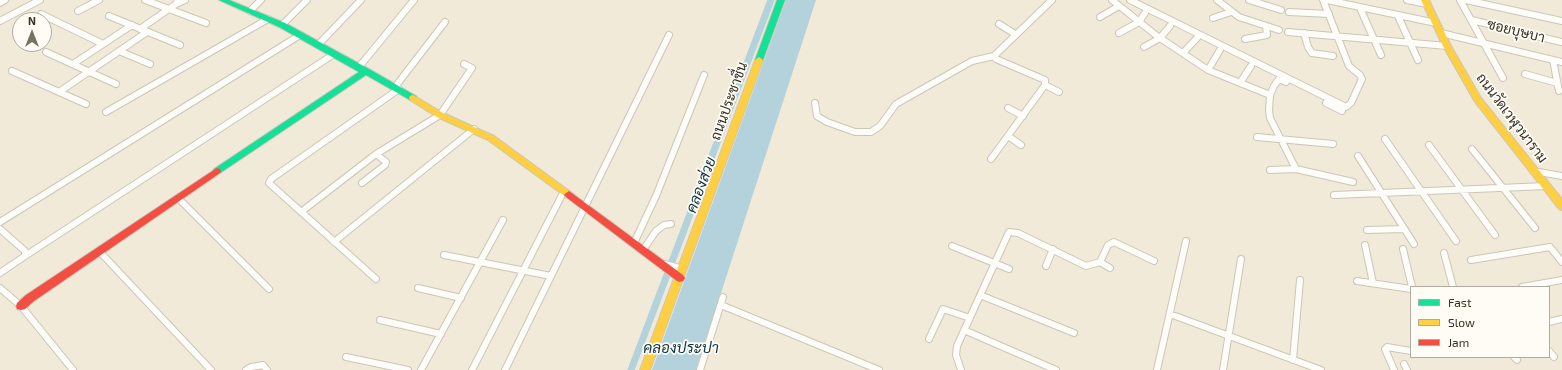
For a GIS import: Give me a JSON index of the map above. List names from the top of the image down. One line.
{"streets":{"street":["ซอยบุษบา","ถนนประชาชื่น","ถนนวัดเวฬุวนาราม"]},"water":["คลองส่วย","คลองประปา"],"legend":["Fast","Slow","Jam"],"north":"top"}
